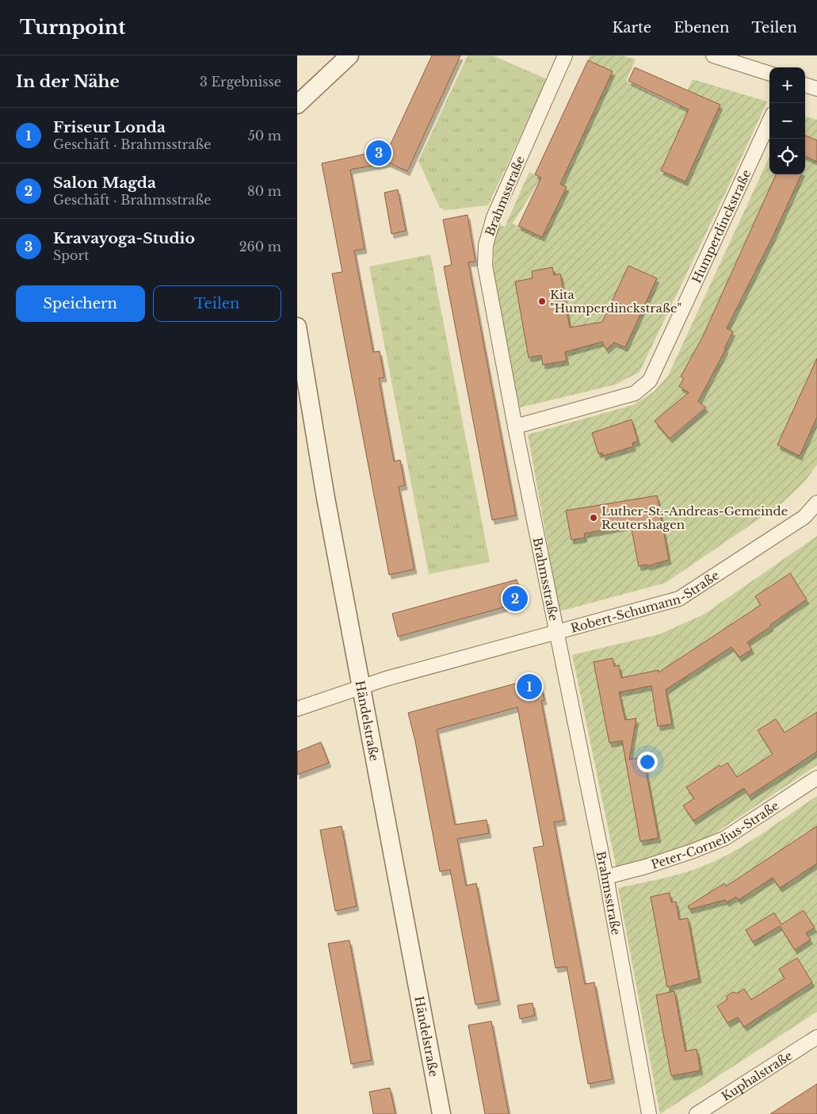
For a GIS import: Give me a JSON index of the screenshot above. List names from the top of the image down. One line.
{"streets":{"street":["Brahmsstraße","Humperdinckstraße","Robert-Schumann-Straße","Händelstraße","Peter-Cornelius-Straße","Kuphalstraße"]},"crossings":[["Brahmsstraße","Humperdinckstraße"],["Brahmsstraße","Robert-Schumann-Straße"],["Brahmsstraße","Peter-Cornelius-Straße"],["Robert-Schumann-Straße","Händelstraße"]],"places":["Kita \"Humperdinckstraße\"","Luther-St.-Andreas-Gemeinde Reutershagen"],"page":{"header":"Turnpoint","nav":["Karte","Ebenen","Teilen"],"heading":["In der Nähe","3 Ergebnisse"],"map_buttons":["+","−"],"list":[{"mark":"1","name":"Friseur Londa","note":"Geschäft · Brahmsstraße","value":"50 m"},{"mark":"2","name":"Salon Magda","note":"Geschäft · Brahmsstraße","value":"80 m"},{"mark":"3","name":"Kravayoga-Studio","note":"Sport","value":"260 m"}],"pins":["3","2","1"],"buttons":["Speichern","Teilen"]}}
